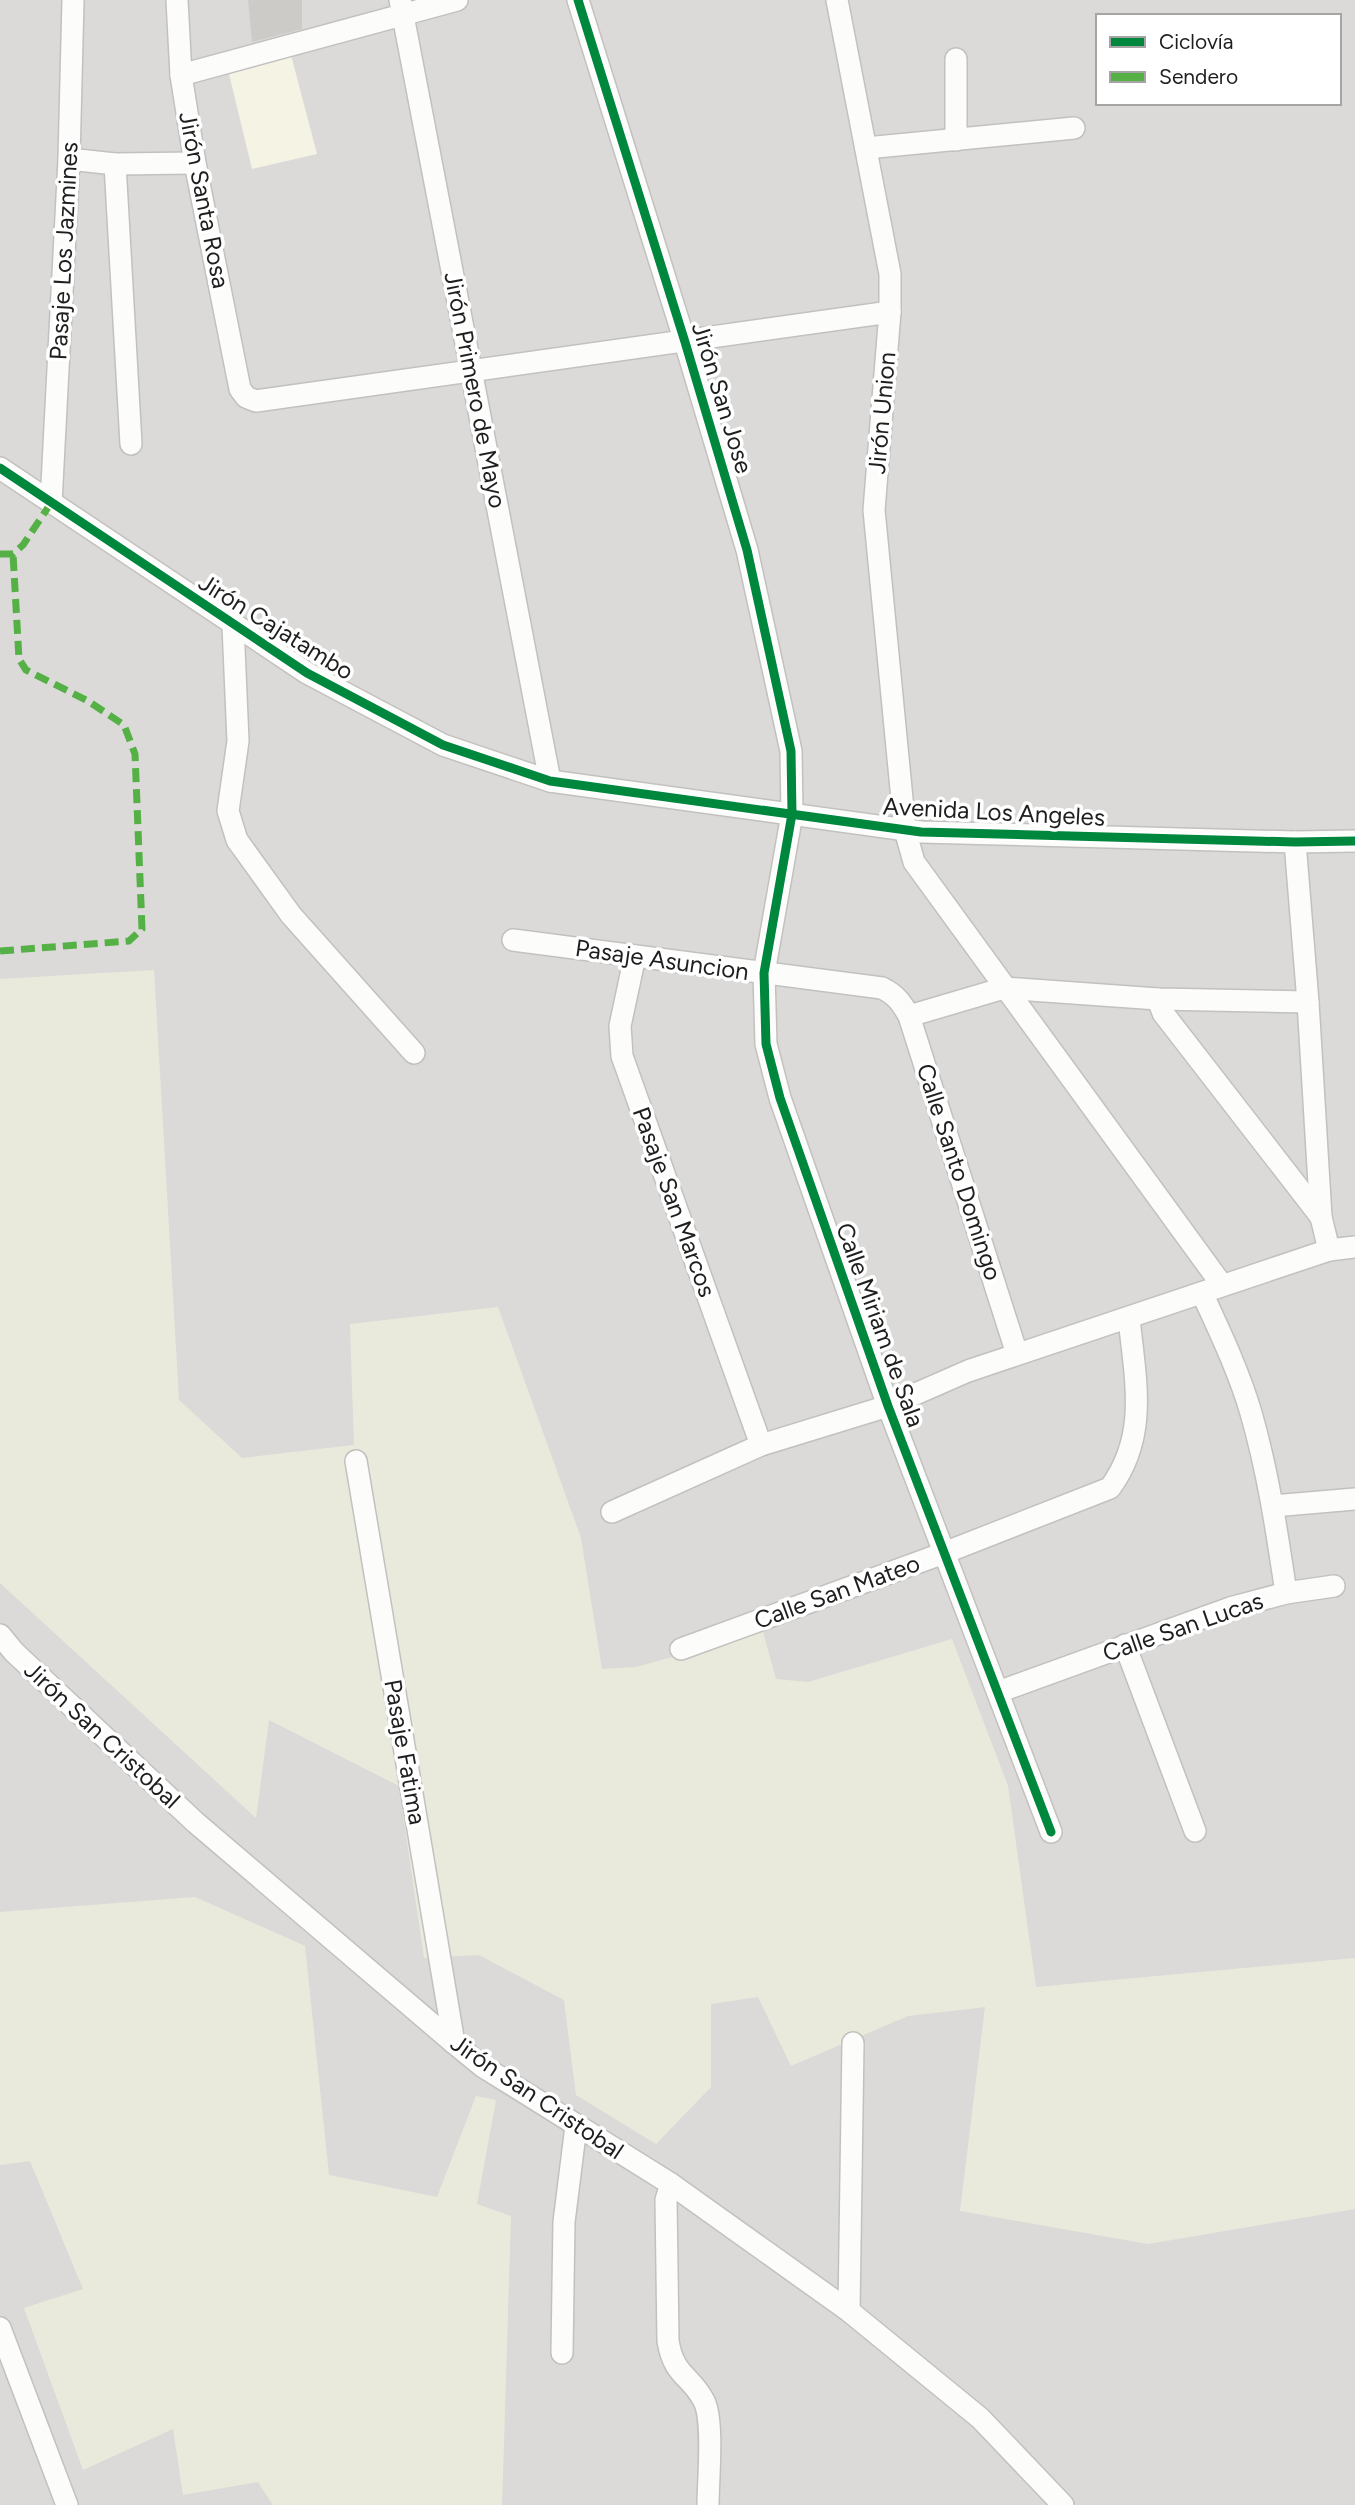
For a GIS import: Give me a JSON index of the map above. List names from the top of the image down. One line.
{"streets":{"street":["Jirón Santa Rosa","Pasaje Los Jazmines","Jirón Primero de Mayo","Jirón San Jose","Jirón Union","Jirón Cajatambo","Avenida Los Angeles","Pasaje Asuncion","Calle Santo Domingo","Pasaje San Marcos","Calle Miriam de Sala","Calle San Mateo","Calle San Lucas","Jirón San Cristobal","Pasaje Fatima"]},"crossings":[["Jirón Santa Rosa","Jirón Primero de Mayo"],["Pasaje Los Jazmines","Jirón Cajatambo"],["Jirón Primero de Mayo","Jirón Cajatambo"],["Jirón Primero de Mayo","Avenida Los Angeles"],["Jirón San Jose","Avenida Los Angeles"],["Jirón San Jose","Calle Miriam de Sala"],["Jirón Union","Avenida Los Angeles"],["Jirón Cajatambo","Avenida Los Angeles"],["Avenida Los Angeles","Calle Miriam de Sala"],["Pasaje Asuncion","Calle Santo Domingo"],["Pasaje Asuncion","Pasaje San Marcos"],["Pasaje Asuncion","Calle Miriam de Sala"],["Calle Miriam de Sala","Calle San Mateo"],["Calle Miriam de Sala","Calle San Lucas"],["Jirón San Cristobal","Pasaje Fatima"]],"legend":["Ciclovía","Sendero"]}
